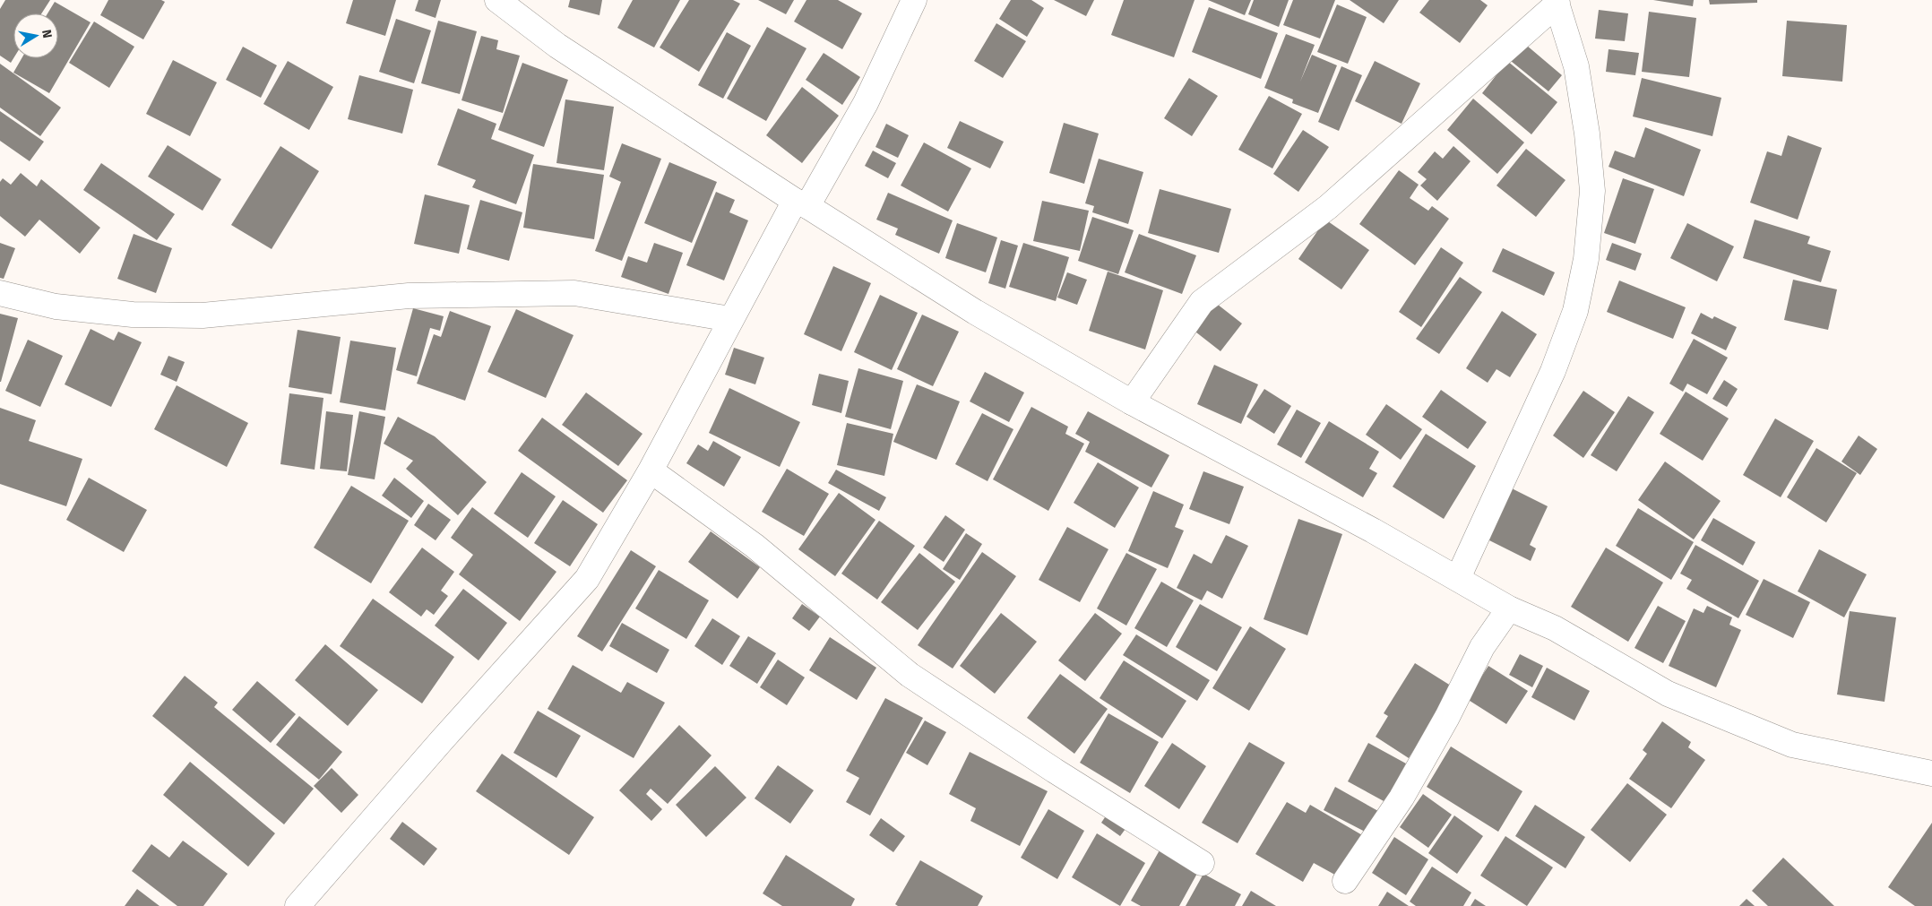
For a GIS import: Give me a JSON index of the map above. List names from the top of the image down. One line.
{"north":"right"}
